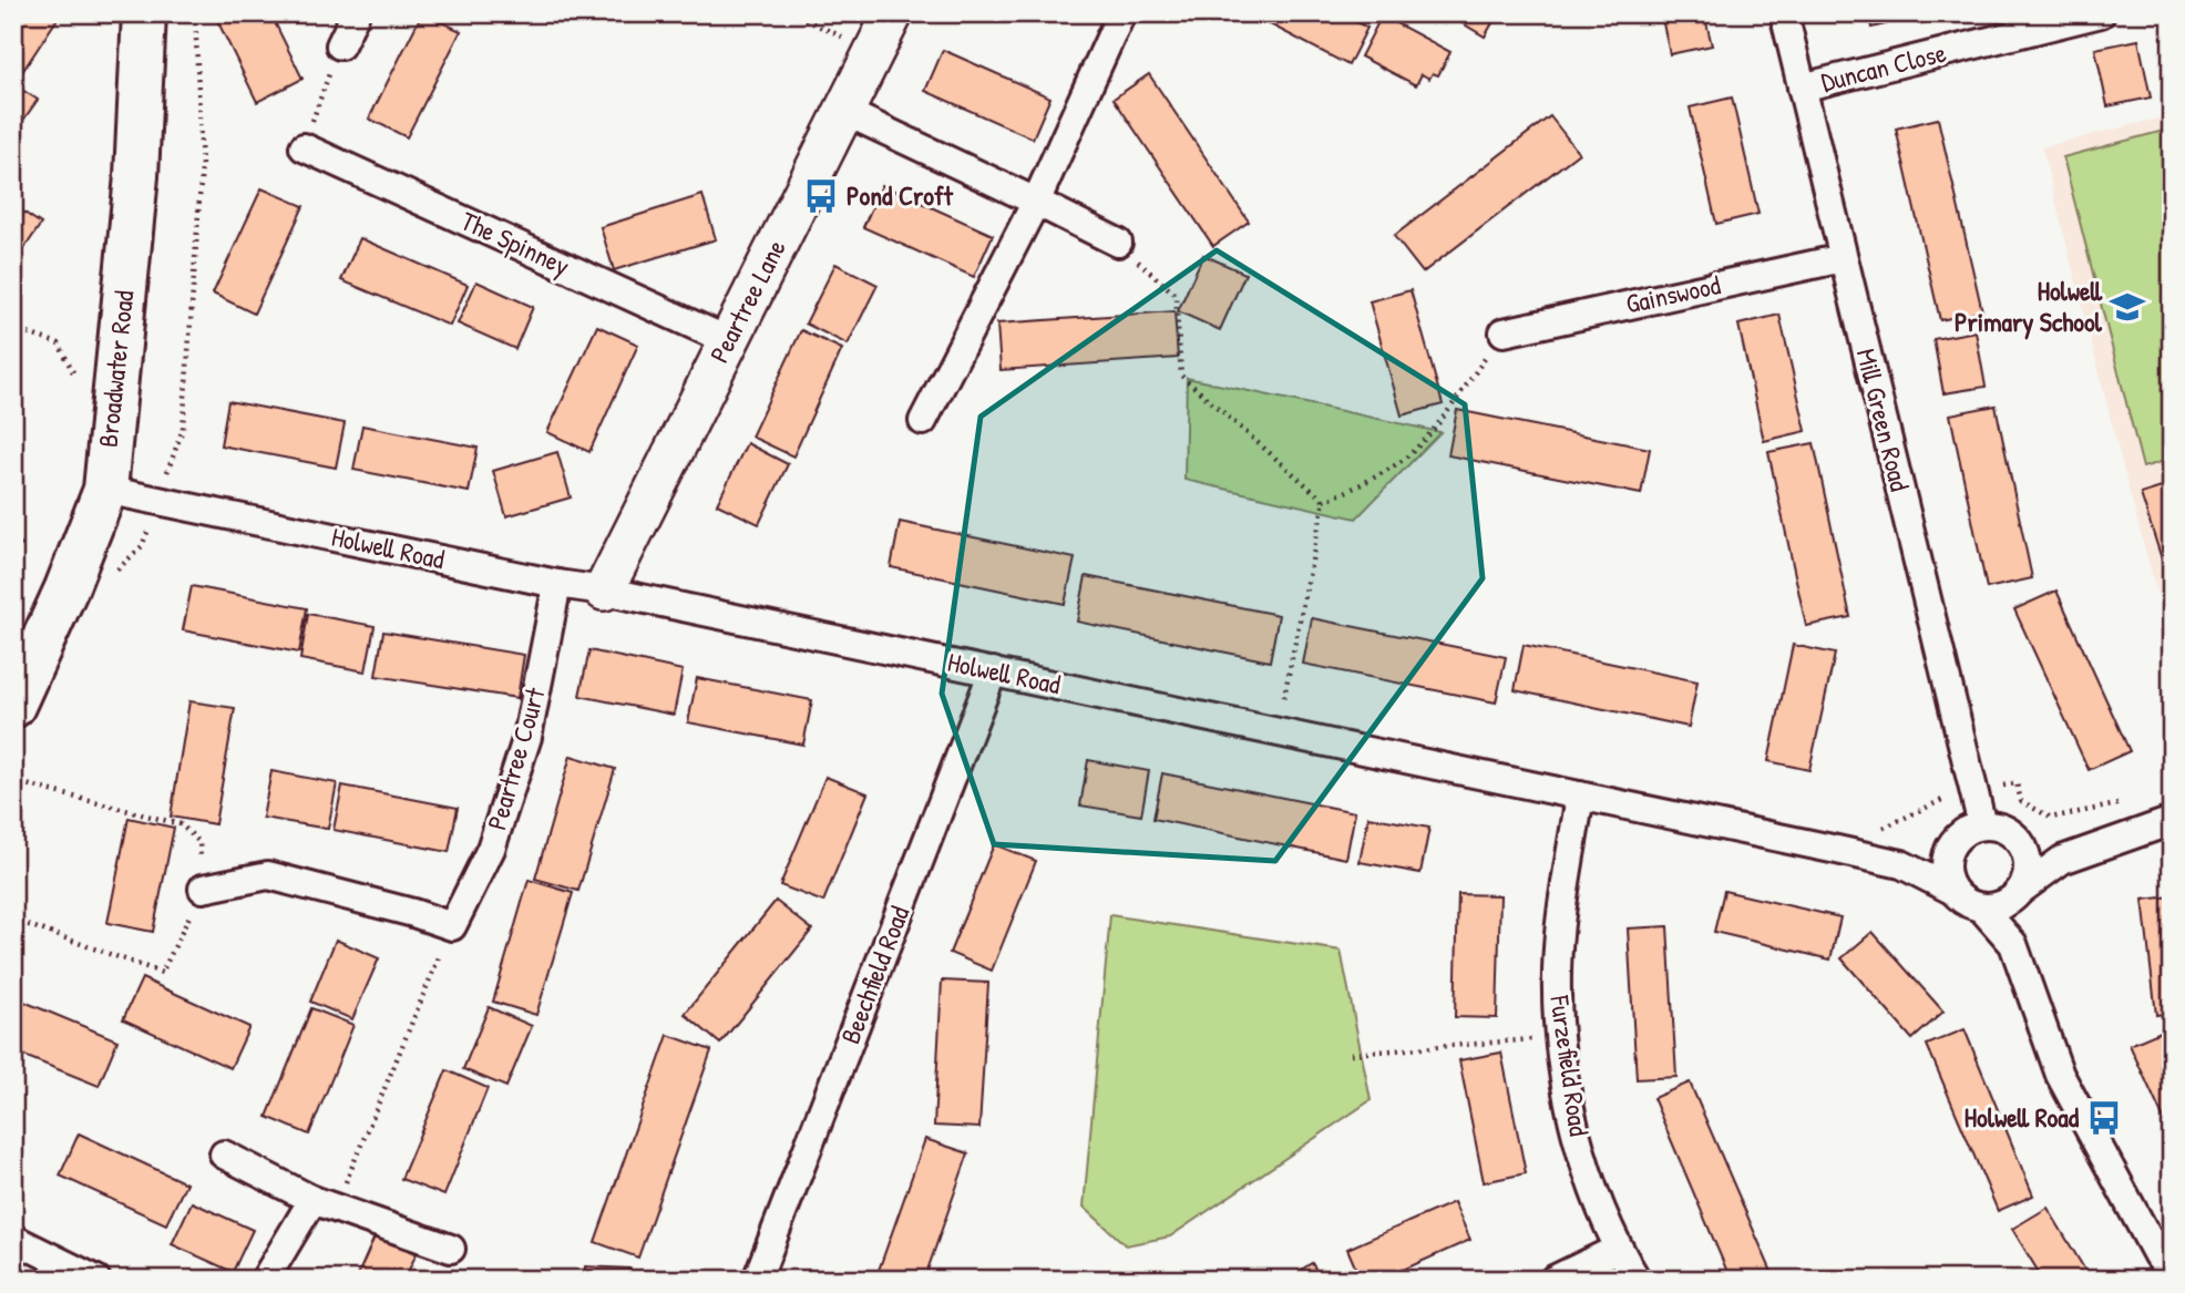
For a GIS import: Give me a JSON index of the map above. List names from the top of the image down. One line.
{"streets":{"main road":["Broadwater Road"],"street":["Duncan Close","The Spinney","Gainswood","Peartree Lane","Mill Green Road","Holwell Road","Peartree Court","Beechfield Road","Furzefield Road"]},"crossings":[["Duncan Close","Mill Green Road"],["The Spinney","Peartree Lane"],["Gainswood","Mill Green Road"],["Peartree Lane","Holwell Road"],["Broadwater Road","Holwell Road"],["Mill Green Road","Holwell Road"],["Holwell Road","Peartree Court"],["Holwell Road","Beechfield Road"],["Holwell Road","Furzefield Road"]],"places":{"bus stop":["Pond Croft","Holwell Road"],"school or university":["Holwell Primary School"]}}
